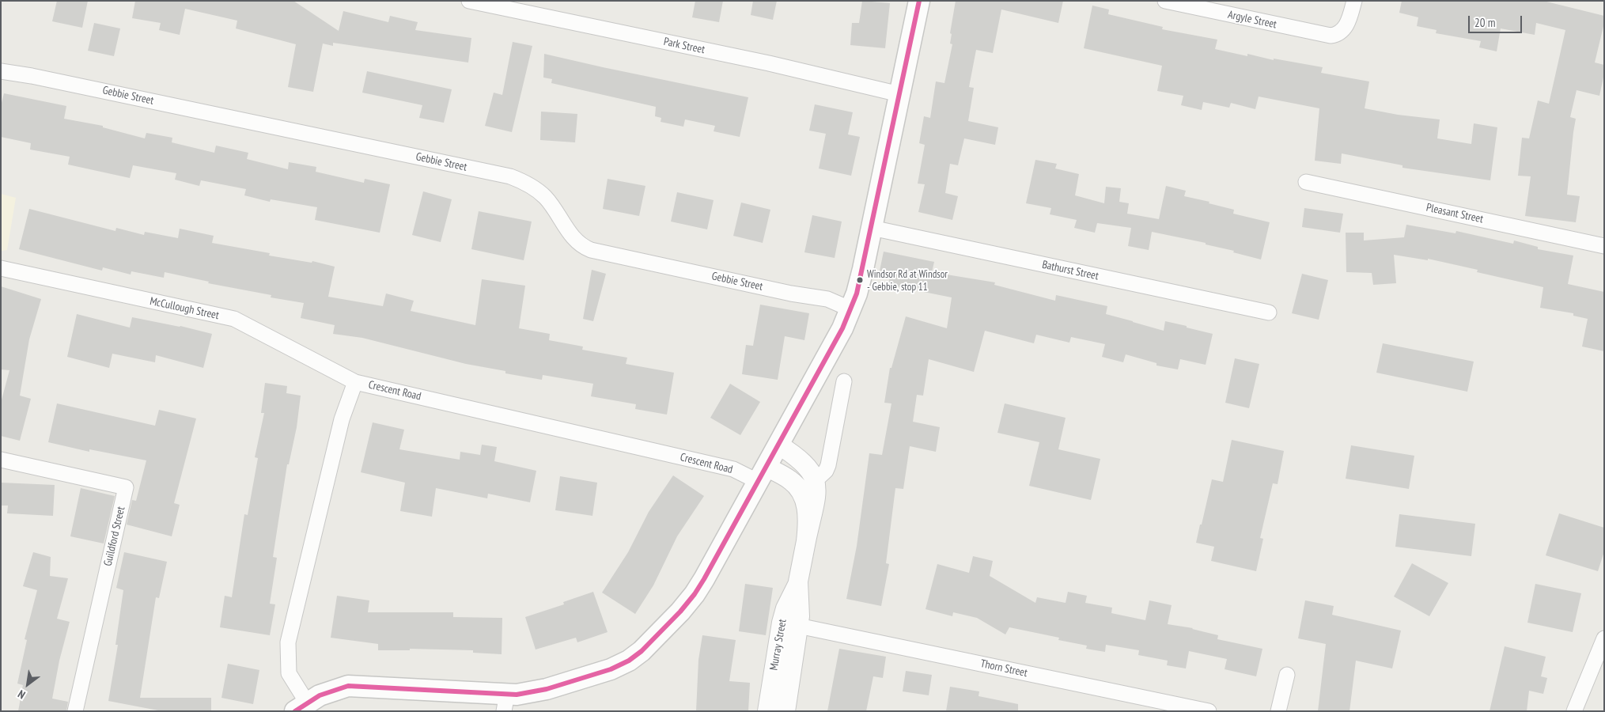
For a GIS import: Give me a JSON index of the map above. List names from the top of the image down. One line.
{"streets":{"street":["Argyle Street","Park Street","Gebbie Street","Pleasant Street","Bathurst Street","McCullough Street","Crescent Road","Guildford Street","Murray Street","Thorn Street"]},"crossings":[["McCullough Street","Crescent Road"],["Crescent Road","Murray Street"],["Murray Street","Thorn Street"]],"places":["Windsor Rd at Windsor - Gebbie, stop 11"],"scale_bar":"20 m","north":"bottom left"}
